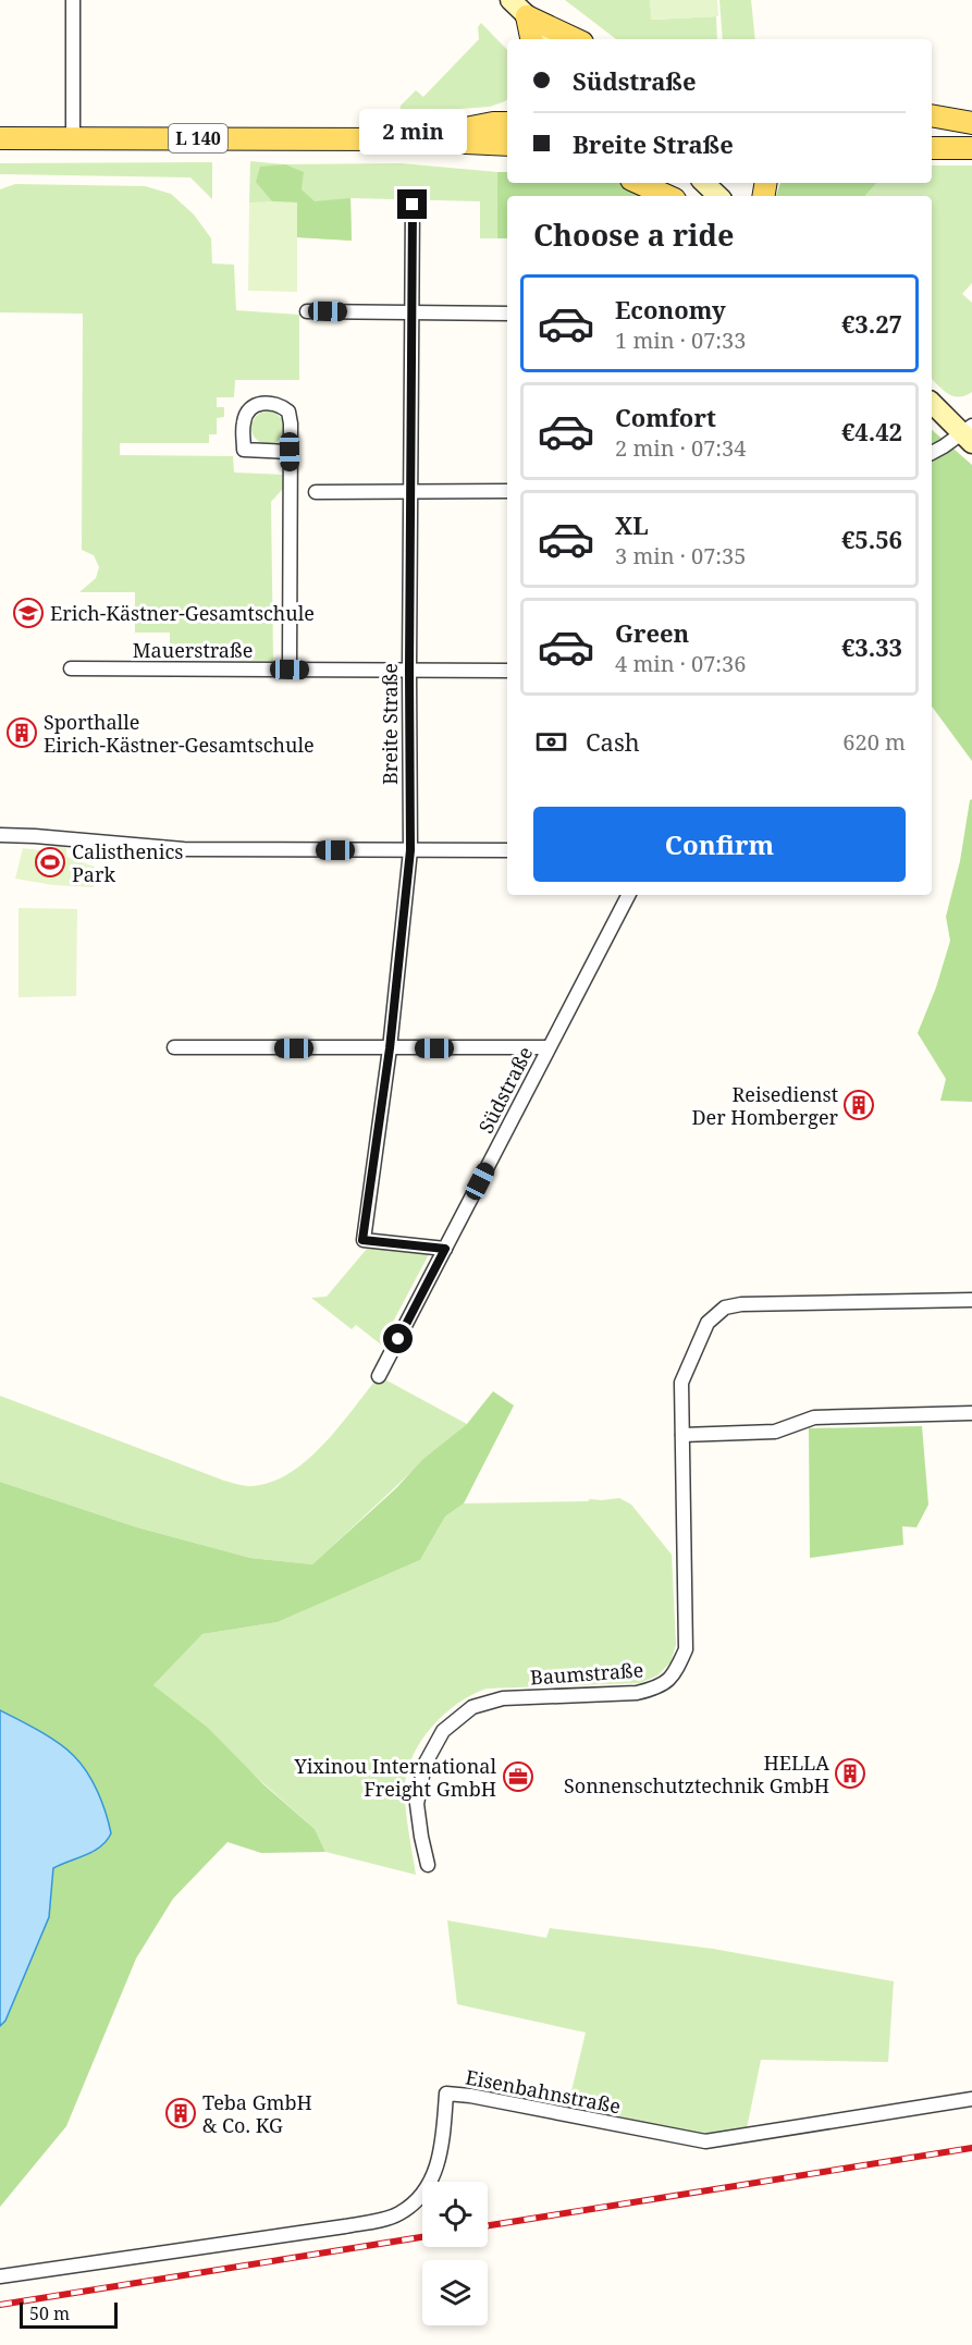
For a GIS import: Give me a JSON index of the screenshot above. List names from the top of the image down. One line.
{"streets":{"main road":["L 140"],"street":["Mauerstraße","Breite Straße","Südstraße","Baumstraße","Eisenbahnstraße"]},"crossings":[["Mauerstraße","Breite Straße"],["Breite Straße","Südstraße"]],"places":{"school or university":["Erich-Kästner-Gesamtschule"],"building":["Sporthalle Eirich-Kästner-Gesamtschule","Reisedienst Der Homberger","HELLA Sonnenschutztechnik GmbH","Teba GmbH & Co. KG"],"sports":["Calisthenics Park"],"office":["Yixinou International Freight GmbH"]},"scale_bar":"50 m","page":{"banner":["Südstraße","Breite Straße"],"bubble":"2 min","heading":"Choose a ride","list":[{"name":"Economy","note":"1 min · 07:33","value":"€3.27"},{"name":"Comfort","note":"2 min · 07:34","value":"€4.42"},{"name":"XL","note":"3 min · 07:35","value":"€5.56"},{"name":"Green","note":"4 min · 07:36","value":"€3.33"}],"pay":["Cash","620 m"],"buttons":"Confirm","scale":"50 m"}}
